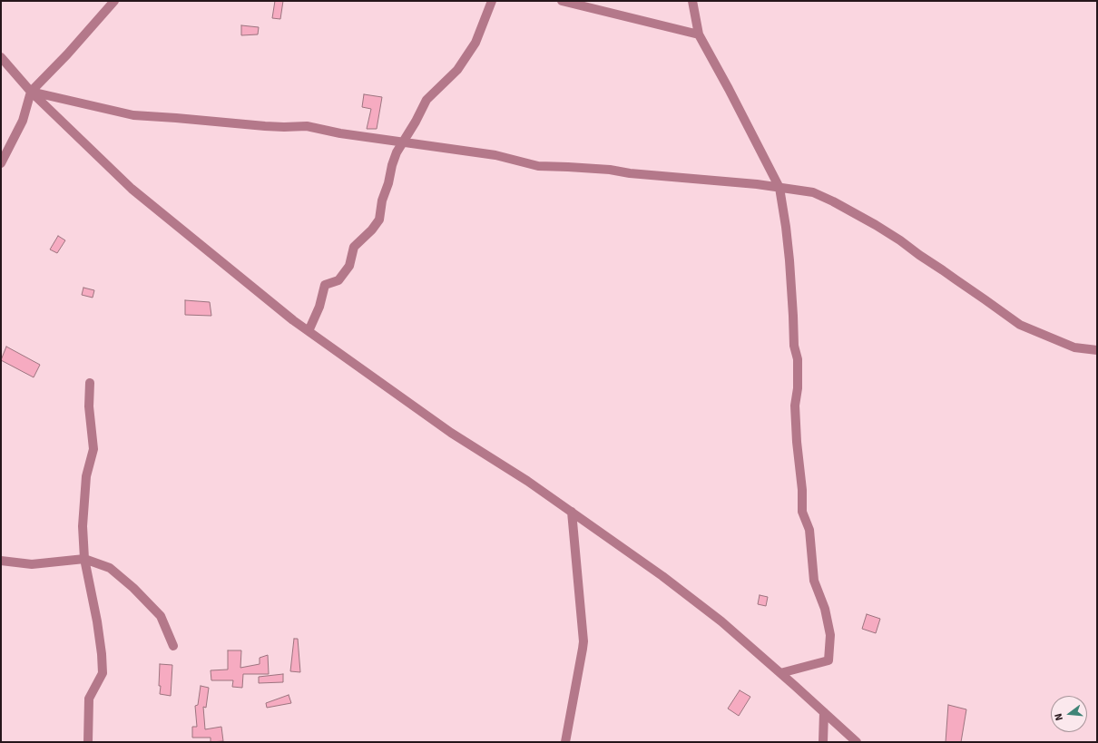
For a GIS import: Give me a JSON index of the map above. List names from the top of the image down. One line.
{"north":"left"}
